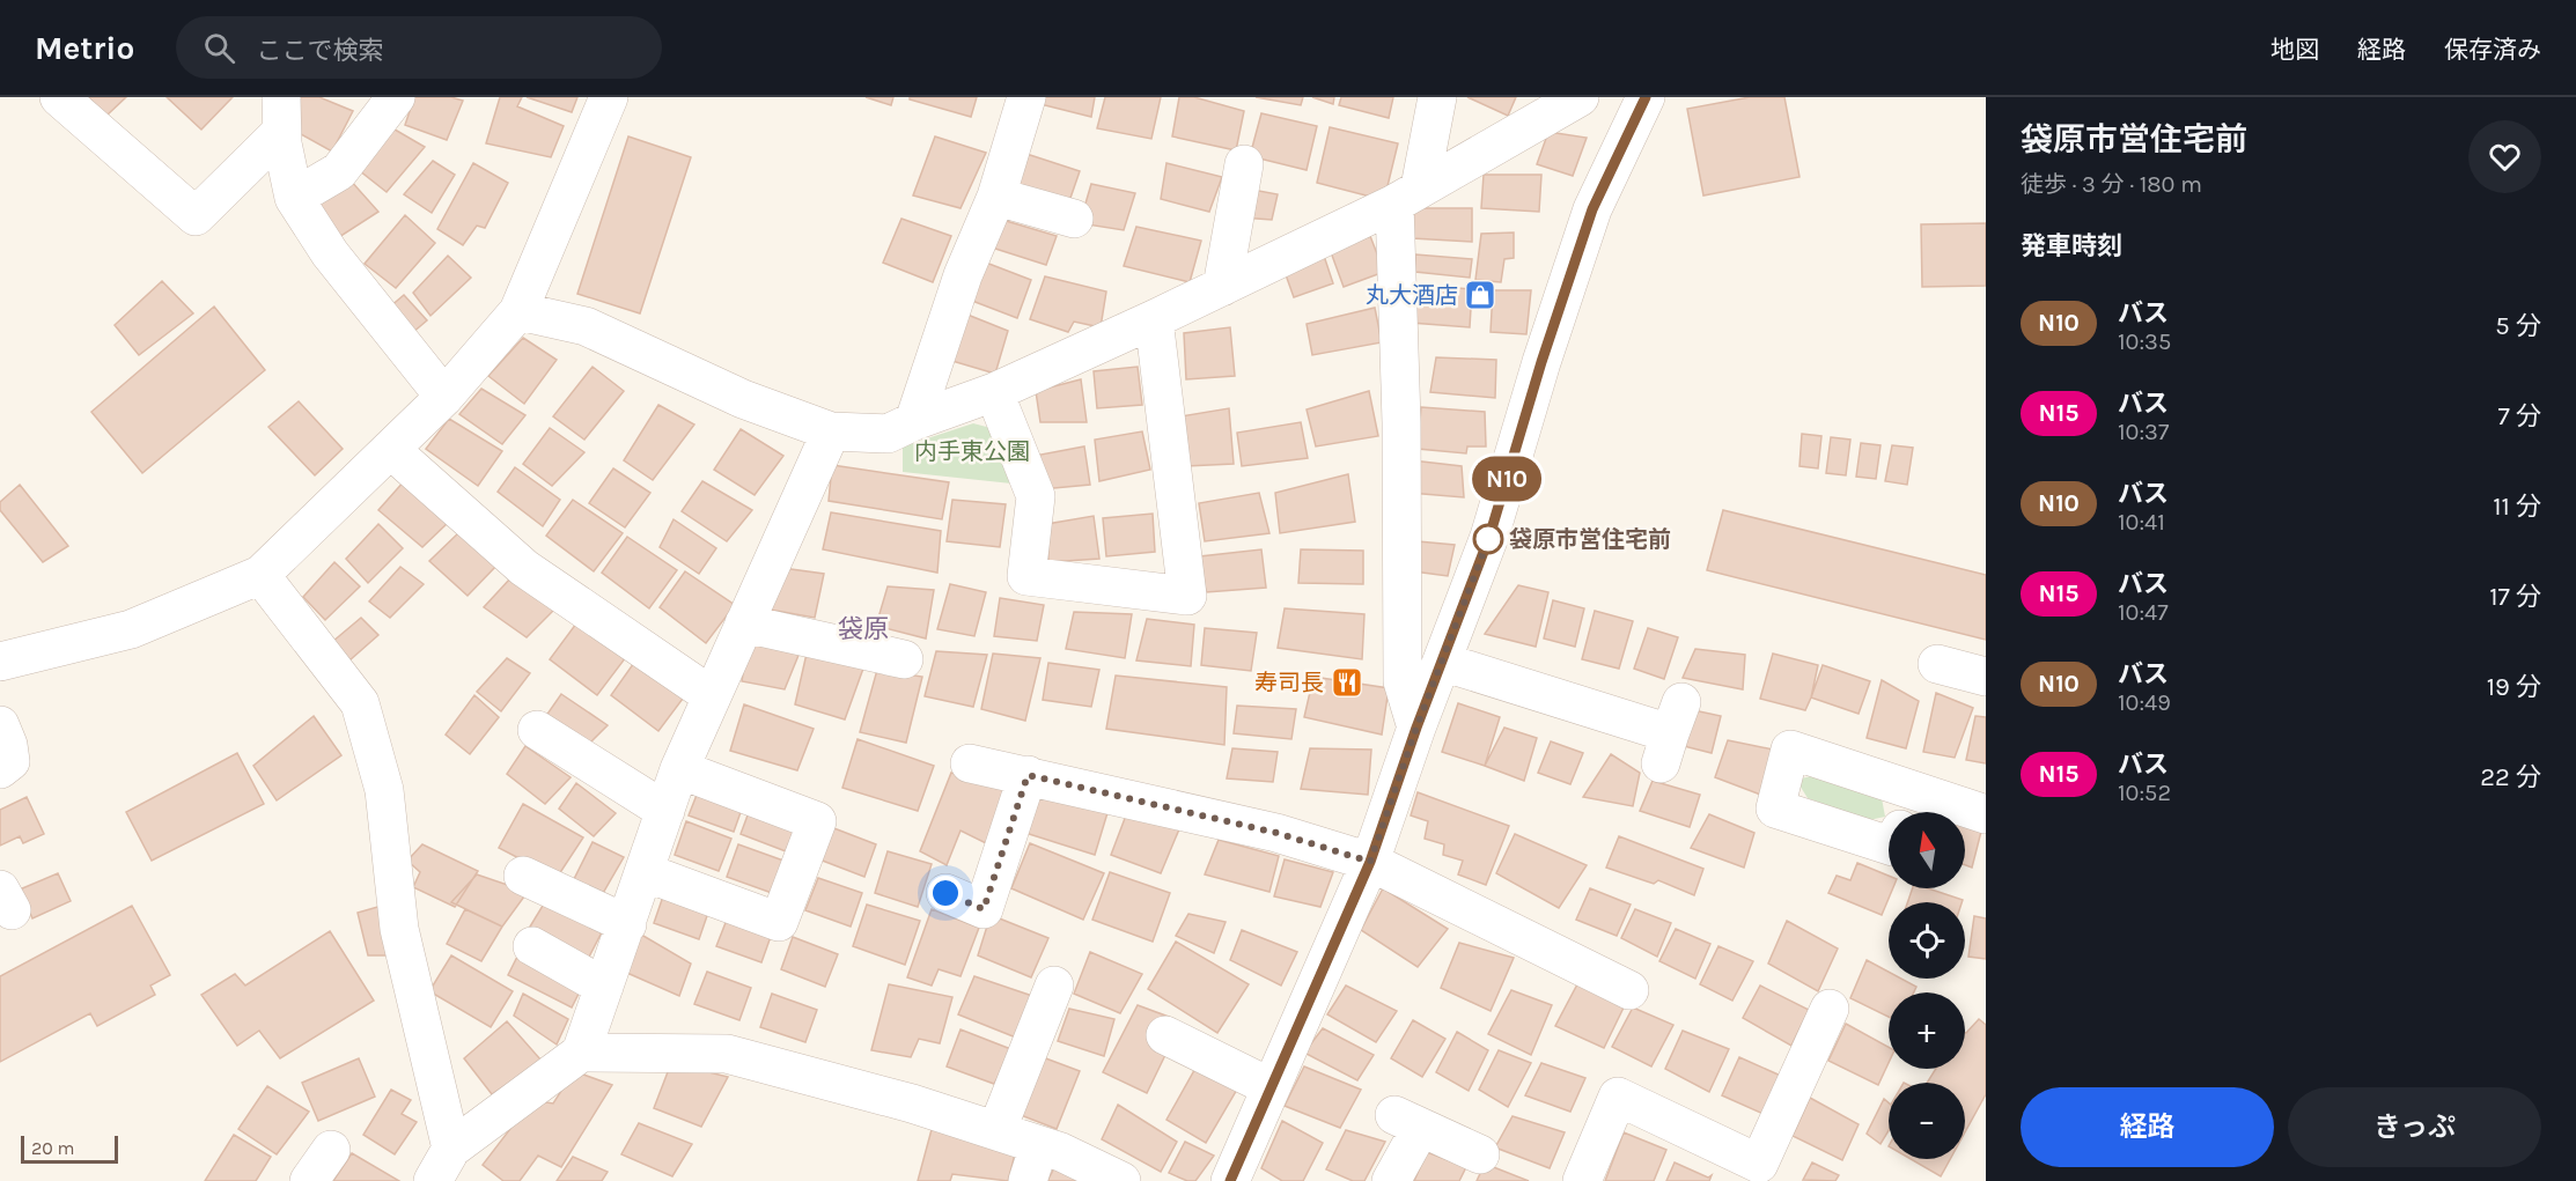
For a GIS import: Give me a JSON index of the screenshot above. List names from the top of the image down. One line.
{"districts":["袋原"],"parks":["内手東公園"],"places":{"shop":["丸大酒店"],"other":["袋原市営住宅前"],"restaurant":["寿司長"]},"lines":["bus line N10"],"scale_bar":"20 m","north":"top","page":{"header":"Metrio","search":"ここで検索","nav":["地図","経路","保存済み"],"on_map":"N10","heading":[["袋原市営住宅前","徒歩 · 3 分 · 180 m"],"発車時刻"],"list":[{"mark":"N10","name":"バス","note":"10:35","value":"5 分"},{"mark":"N15","name":"バス","note":"10:37","value":"7 分"},{"mark":"N10","name":"バス","note":"10:41","value":"11 分"},{"mark":"N15","name":"バス","note":"10:47","value":"17 分"},{"mark":"N10","name":"バス","note":"10:49","value":"19 分"},{"mark":"N15","name":"バス","note":"10:52","value":"22 分"}],"map_buttons":["+","−"],"buttons":["経路","きっぷ"],"scale":"20 m"}}
